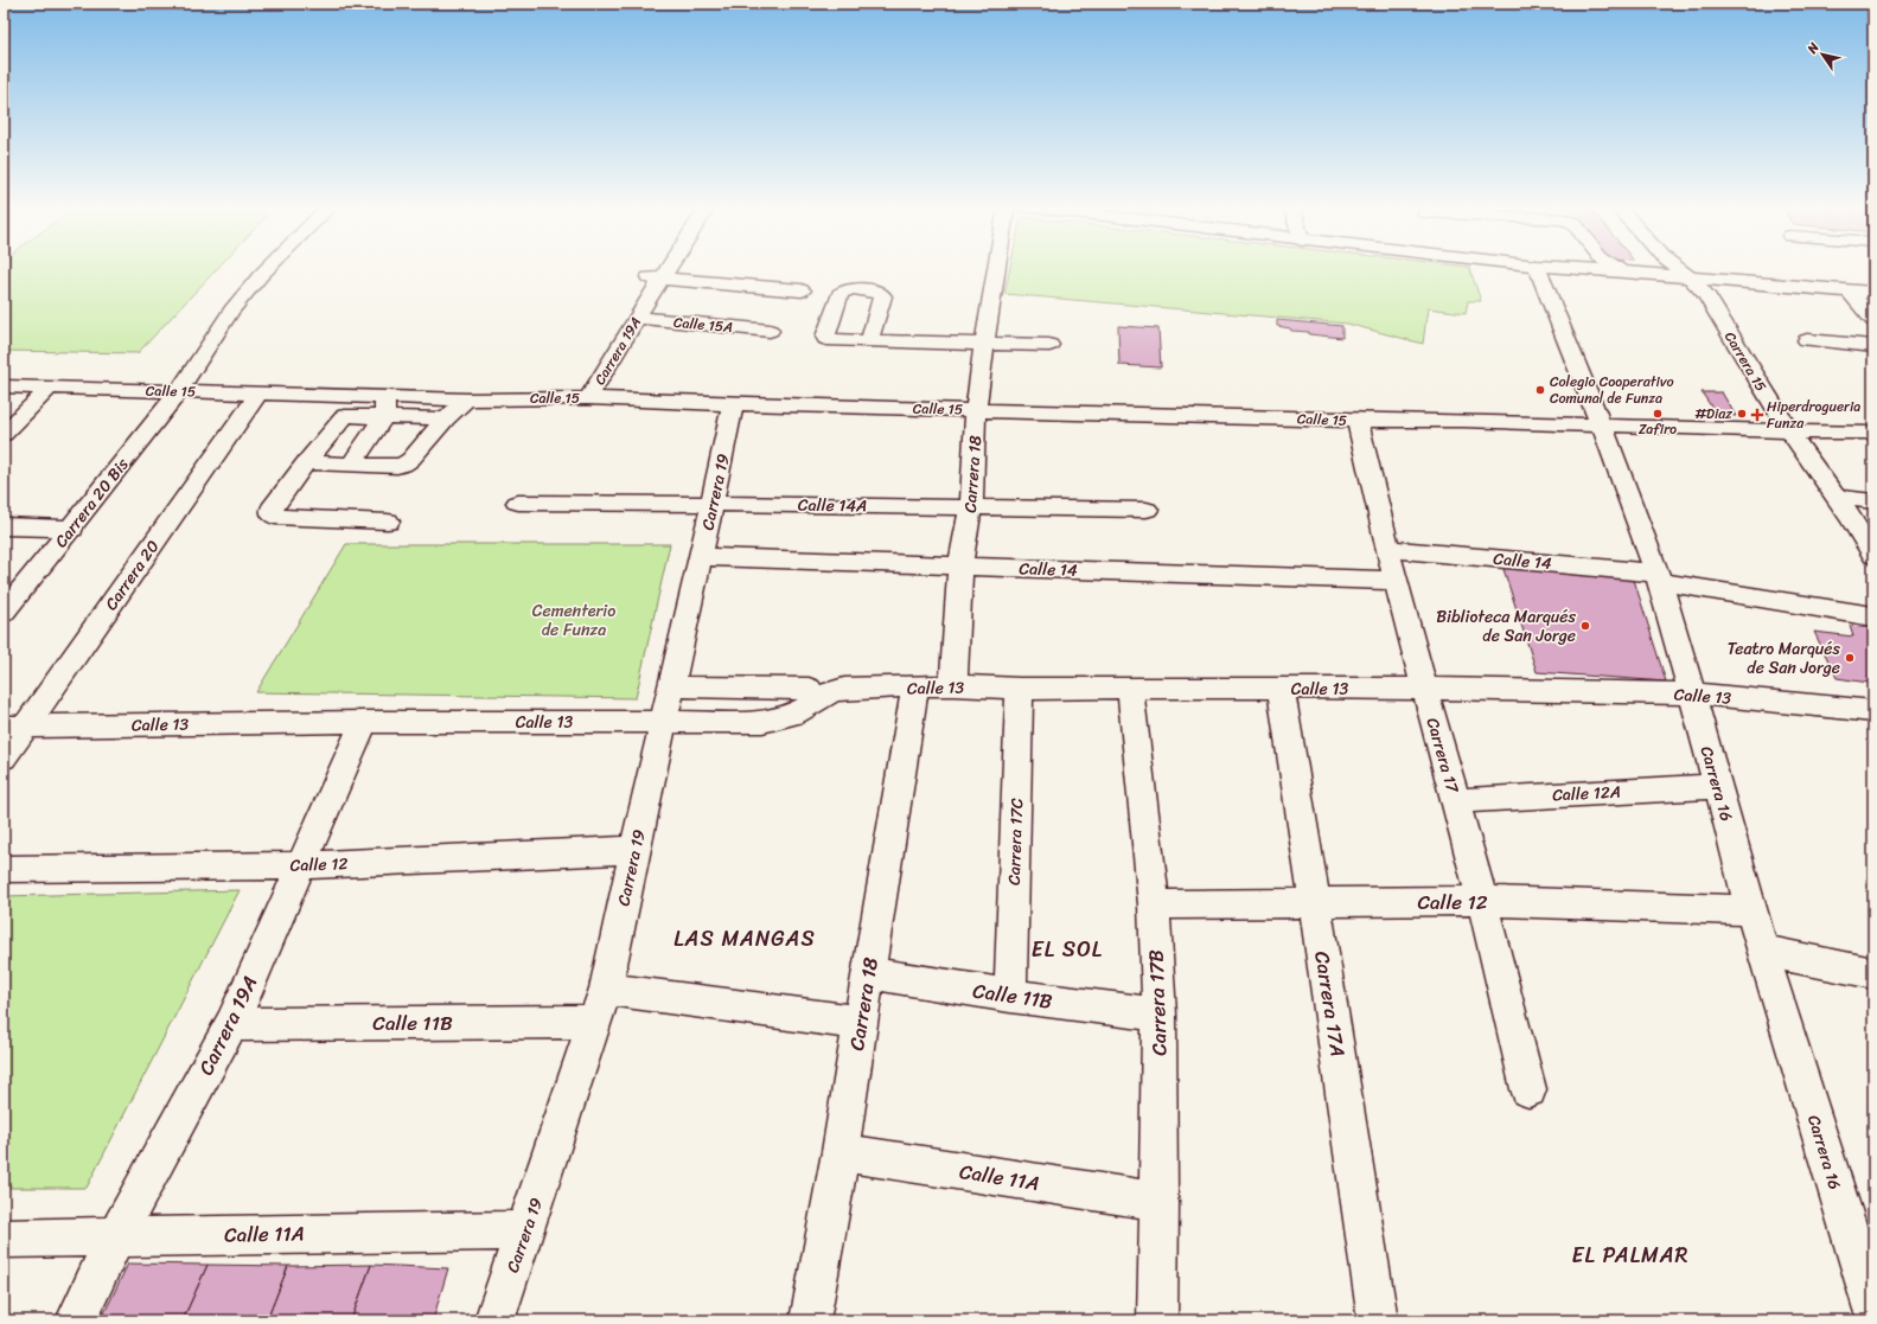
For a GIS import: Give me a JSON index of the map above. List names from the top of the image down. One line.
{"streets":{"street":["Calle 15A","Carrera 19A","Carrera 15","Calle 15","Carrera 18","Carrera 19","Carrera 20 Bis","Calle 14A","Calle 14","Carrera 20","Calle 13","Carrera 17","Carrera 16","Calle 12A","Carrera 17C","Calle 12","Calle 11B","Carrera 17B","Carrera 17A","Calle 11A"]},"crossings":[["Calle 15A","Carrera 19A"],["Carrera 19A","Calle 15"],["Carrera 19A","Calle 13"],["Carrera 19A","Calle 12"],["Carrera 19A","Calle 11B"],["Carrera 19A","Calle 11A"],["Carrera 15","Calle 15"],["Calle 15","Carrera 18"],["Calle 15","Carrera 19"],["Calle 15","Carrera 20 Bis"],["Calle 15","Carrera 20"],["Calle 15","Carrera 17"],["Calle 15","Carrera 16"],["Carrera 18","Calle 14A"],["Carrera 18","Calle 14"],["Carrera 18","Calle 13"],["Carrera 18","Calle 11B"],["Carrera 18","Calle 11A"],["Carrera 19","Calle 14A"],["Carrera 19","Calle 14"],["Carrera 19","Calle 13"],["Carrera 19","Calle 12"],["Carrera 19","Calle 11B"],["Carrera 19","Calle 11A"],["Calle 14","Carrera 17"],["Calle 14","Carrera 16"],["Carrera 20","Calle 13"],["Calle 13","Carrera 17"],["Calle 13","Carrera 16"],["Calle 13","Carrera 17C"],["Calle 13","Carrera 17B"],["Calle 13","Carrera 17A"],["Carrera 17","Calle 12A"],["Carrera 17","Calle 12"],["Carrera 16","Calle 12A"],["Carrera 16","Calle 12"],["Carrera 17C","Calle 11B"],["Calle 12","Carrera 17B"],["Calle 12","Carrera 17A"],["Calle 11B","Carrera 17B"],["Carrera 17B","Calle 11A"]],"districts":["LAS MANGAS","EL SOL","EL PALMAR"],"parks":["Cementerio de Funza"],"places":{"other":["Colegio Cooperativo Comunal de Funza","Zafiro","#Diaz","Biblioteca Marqués de San Jorge","Teatro Marqués de San Jorge"],"health":["Hiperdrogueria Funza"]},"north":"top left"}
